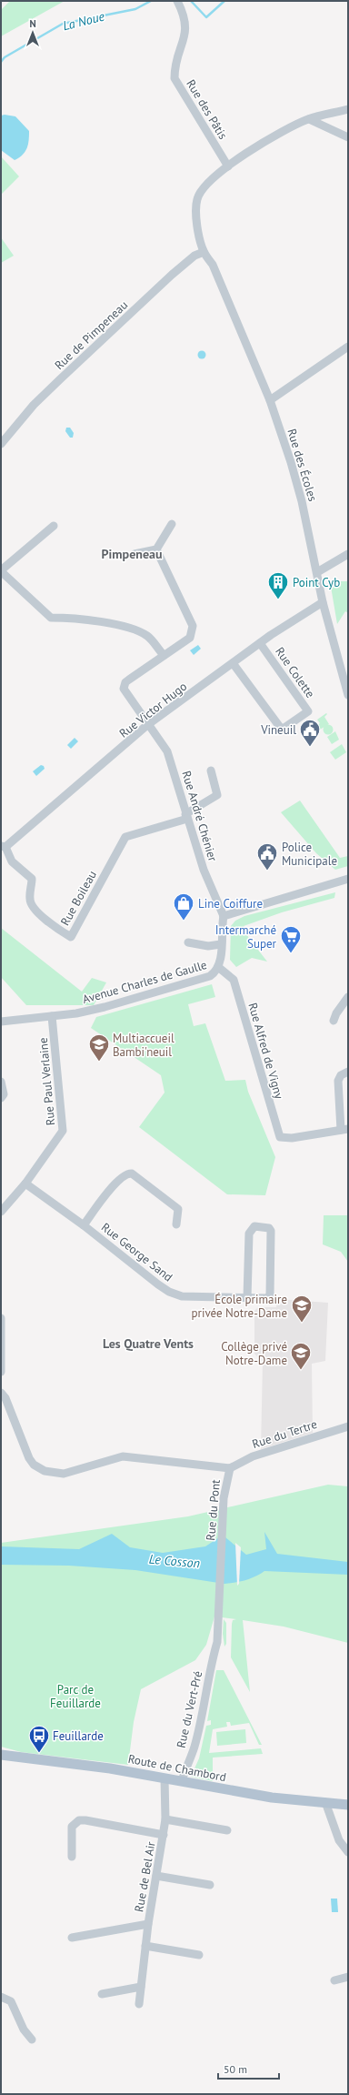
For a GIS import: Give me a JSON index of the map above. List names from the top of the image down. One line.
{"streets":{"main road":["Route de Chambord"],"street":["Rue des Pâtis","Rue de Pimpeneau","Rue des Écoles","Rue Colette","Rue Victor Hugo","Rue André Chénier","Rue Boileau","Avenue Charles de Gaulle","Rue Alfred de Vigny","Rue Paul Verlaine","Rue George Sand","Rue du Tertre","Rue du Pont","Rue du Vert-Pré","Rue de Bel Air"]},"crossings":[["Rue de Pimpeneau","Rue des Écoles"],["Rue des Écoles","Rue Victor Hugo"],["Rue Colette","Rue Victor Hugo"],["Rue Victor Hugo","Rue André Chénier"],["Rue Victor Hugo","Rue Boileau"],["Rue André Chénier","Rue Boileau"],["Rue André Chénier","Avenue Charles de Gaulle"],["Avenue Charles de Gaulle","Rue Alfred de Vigny"],["Avenue Charles de Gaulle","Rue Paul Verlaine"],["Rue Paul Verlaine","Rue George Sand"],["Rue du Tertre","Rue du Pont"],["Rue du Pont","Rue du Vert-Pré"],["Rue du Vert-Pré","Route de Chambord"],["Route de Chambord","Rue de Bel Air"]],"districts":["Pimpeneau","Les Quatre Vents"],"water":["La Noue","Le Cosson"],"parks":["Parc de Feuillarde"],"places":{"building":["Point Cyb"],"public building":["Vineuil","Police Municipale"],"shop":["Line Coiffure"],"supermarket":["Intermarché Super"],"school or university":["Multiaccueil Bambi'neuil","École primaire privée Notre-Dame","Collège privé Notre-Dame"],"bus stop":["Feuillarde"]},"scale_bar":"50 m","north":"top"}
